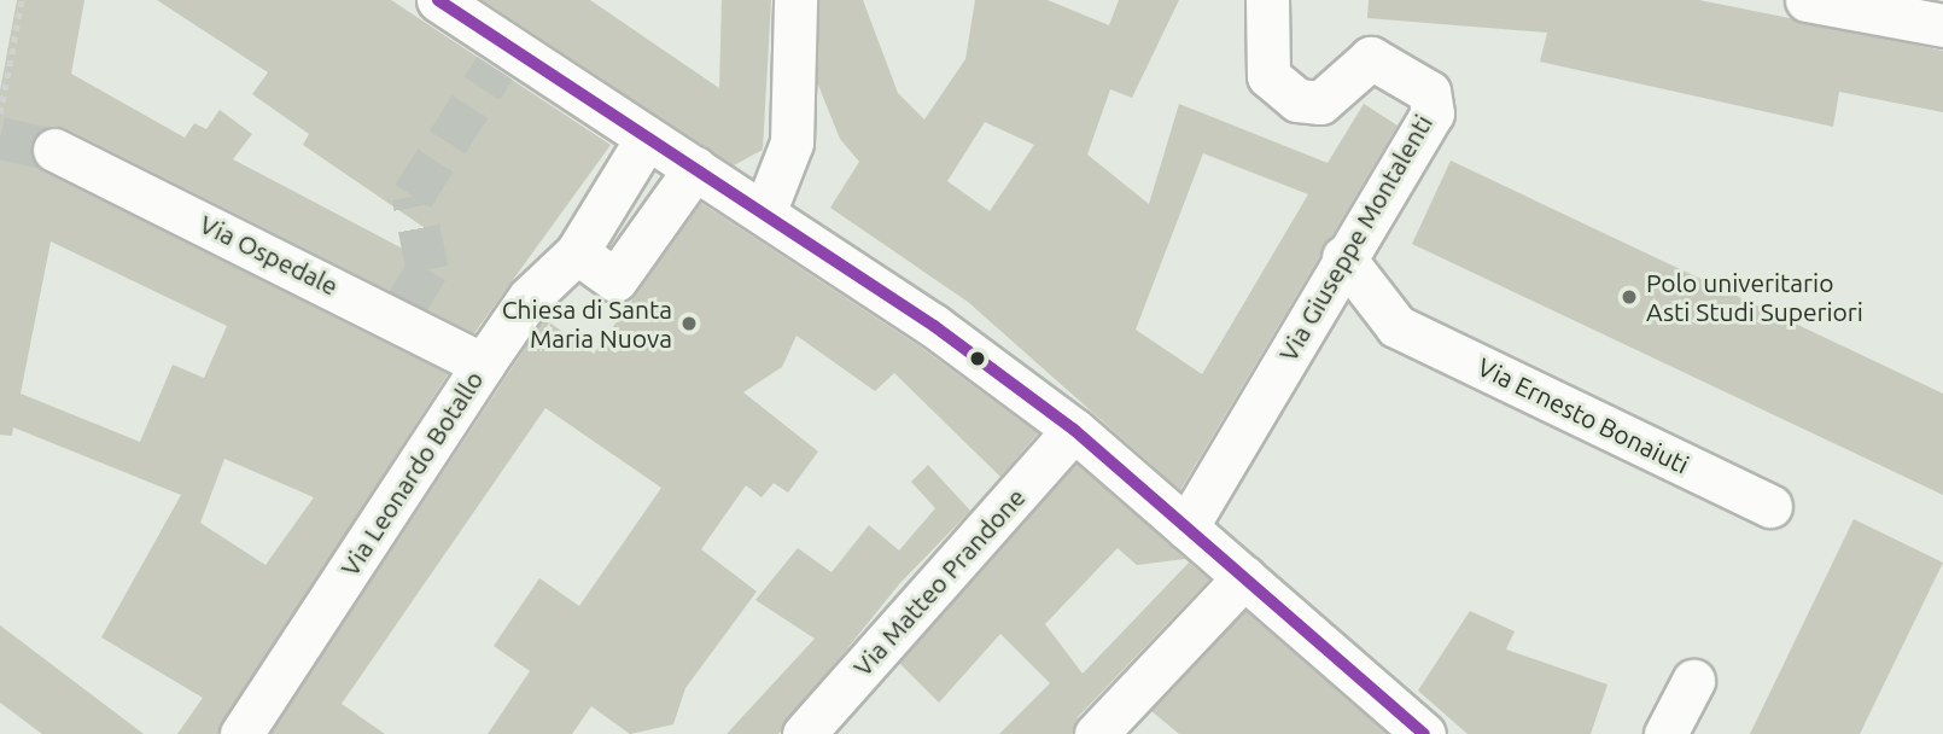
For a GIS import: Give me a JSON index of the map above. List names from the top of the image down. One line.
{"streets":{"street":["Via Giuseppe Montalenti","Via Ospedale","Via Ernesto Bonaiuti","Via Leonardo Botallo","Via Matteo Prandone"]},"crossings":[["Via Giuseppe Montalenti","Via Ernesto Bonaiuti"],["Via Ospedale","Via Leonardo Botallo"]],"places":["Polo univeritario Asti Studi Superiori","Chiesa di Santa Maria Nuova"]}
